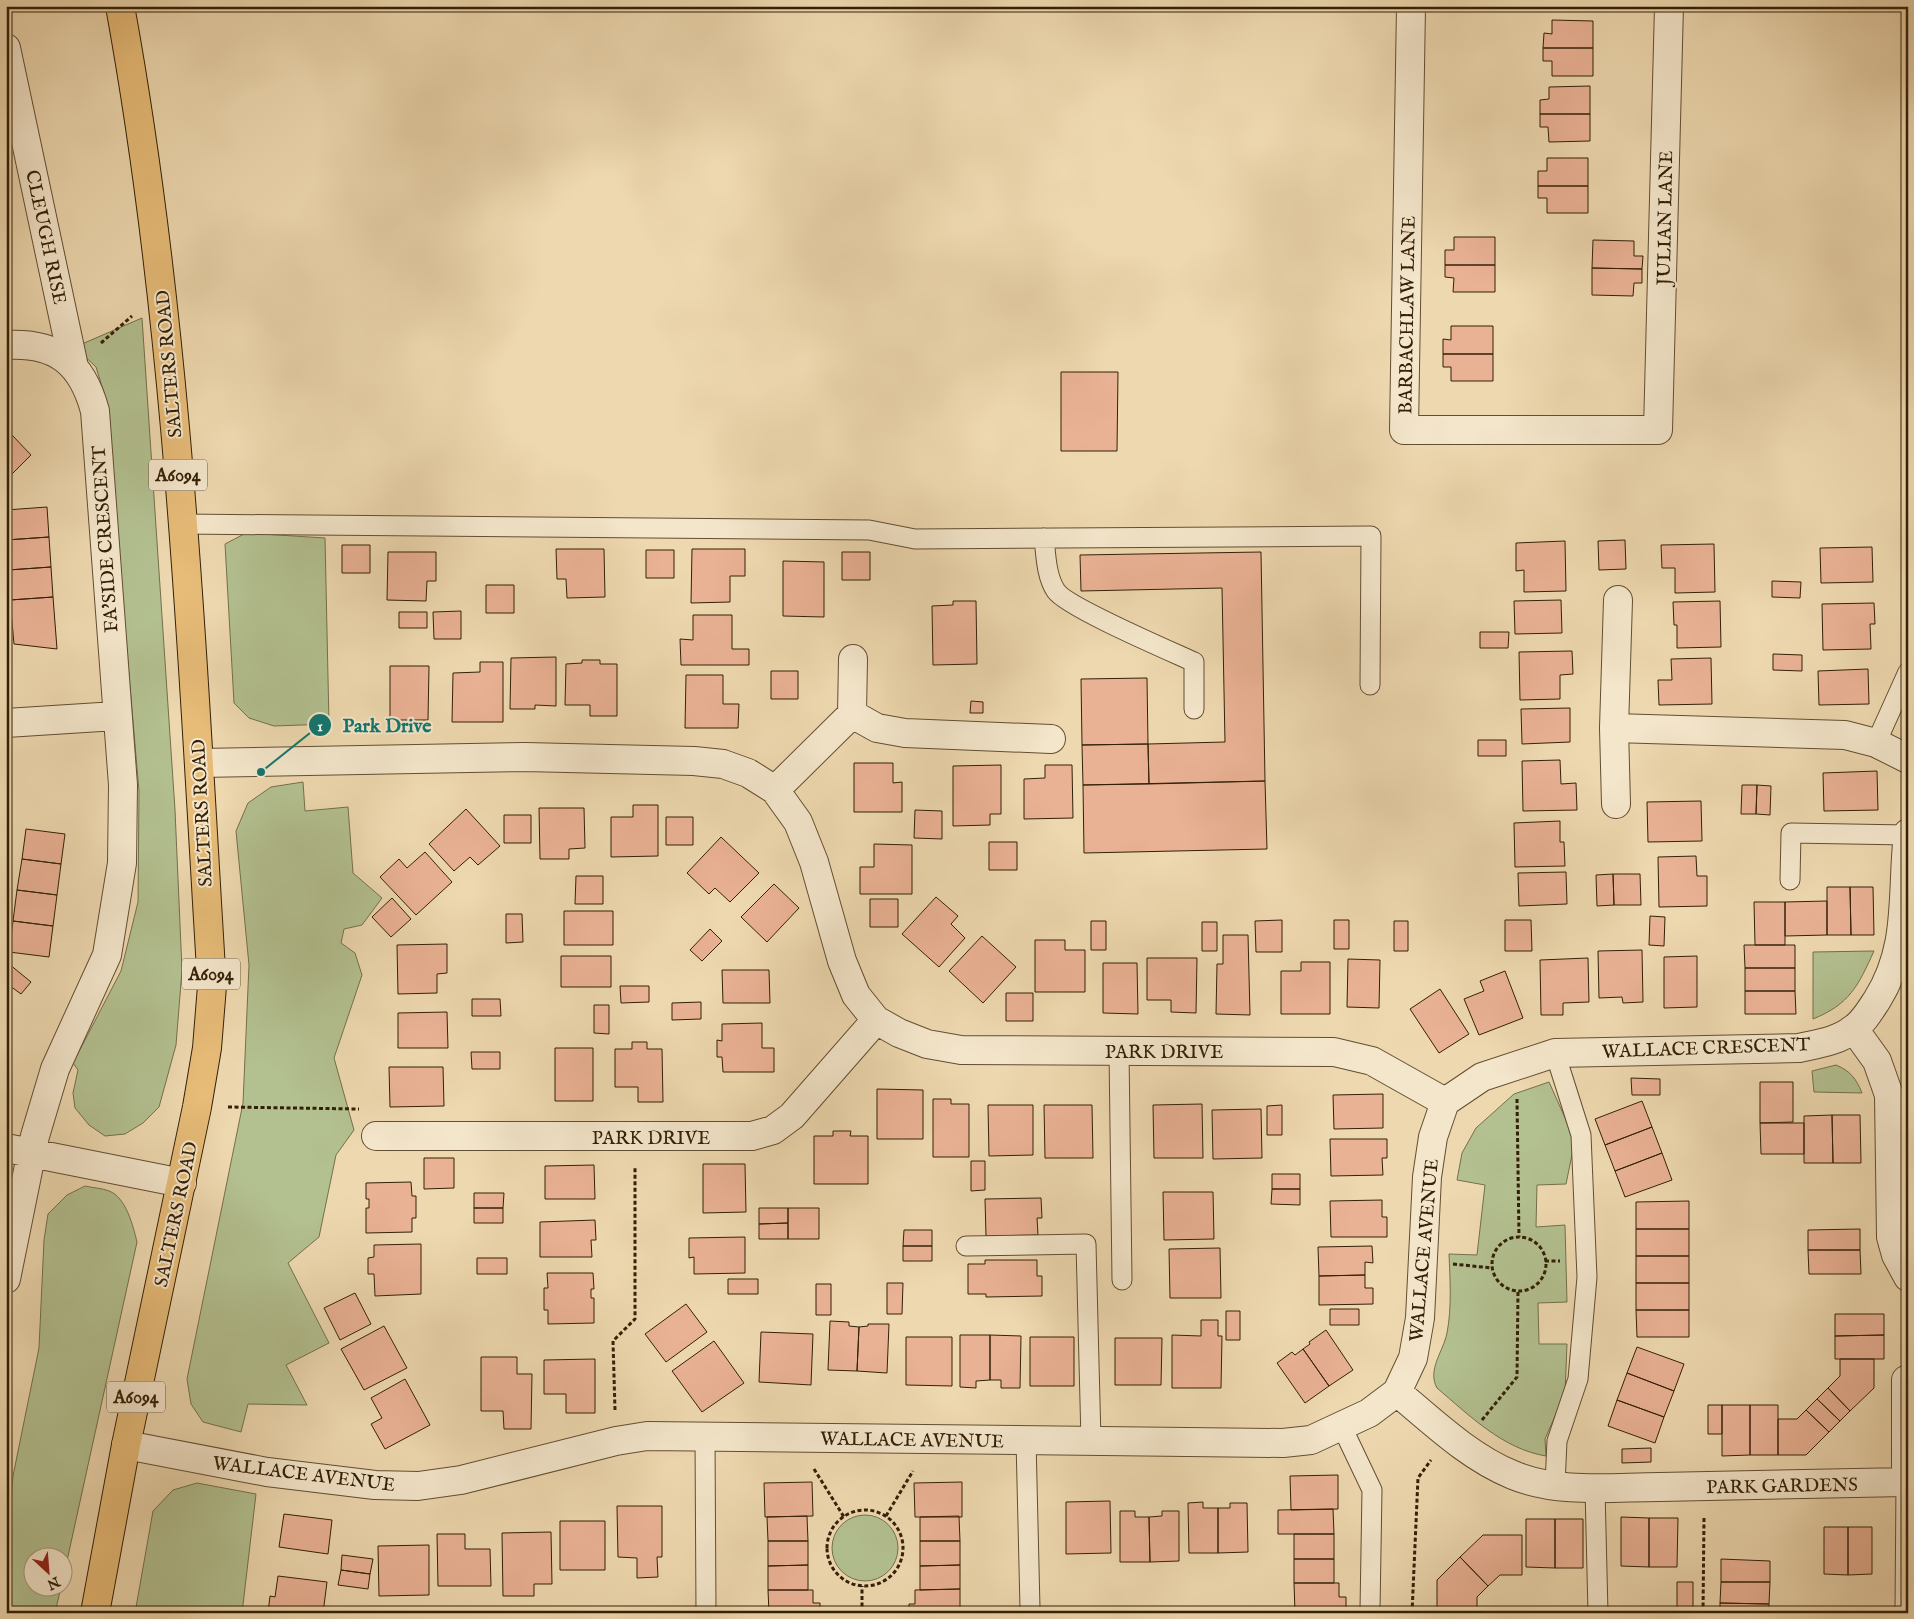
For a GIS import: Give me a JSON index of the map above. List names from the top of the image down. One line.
{"streets":{"main road":["SALTERS ROAD","A6094"],"street":["JULIAN LANE","CLEUGH RISE","BARBACHLAW LANE","FA'SIDE CRESCENT","WALLACE CRESCENT","PARK DRIVE","WALLACE AVENUE","PARK GARDENS"]},"crossings":[["JULIAN LANE","BARBACHLAW LANE"],["CLEUGH RISE","FA'SIDE CRESCENT"],["SALTERS ROAD","PARK DRIVE"],["SALTERS ROAD","WALLACE AVENUE"],["WALLACE CRESCENT","PARK DRIVE"],["WALLACE CRESCENT","WALLACE AVENUE"],["PARK DRIVE","WALLACE AVENUE"],["WALLACE AVENUE","PARK GARDENS"]],"places":["Park Drive"],"north":"bottom right"}
